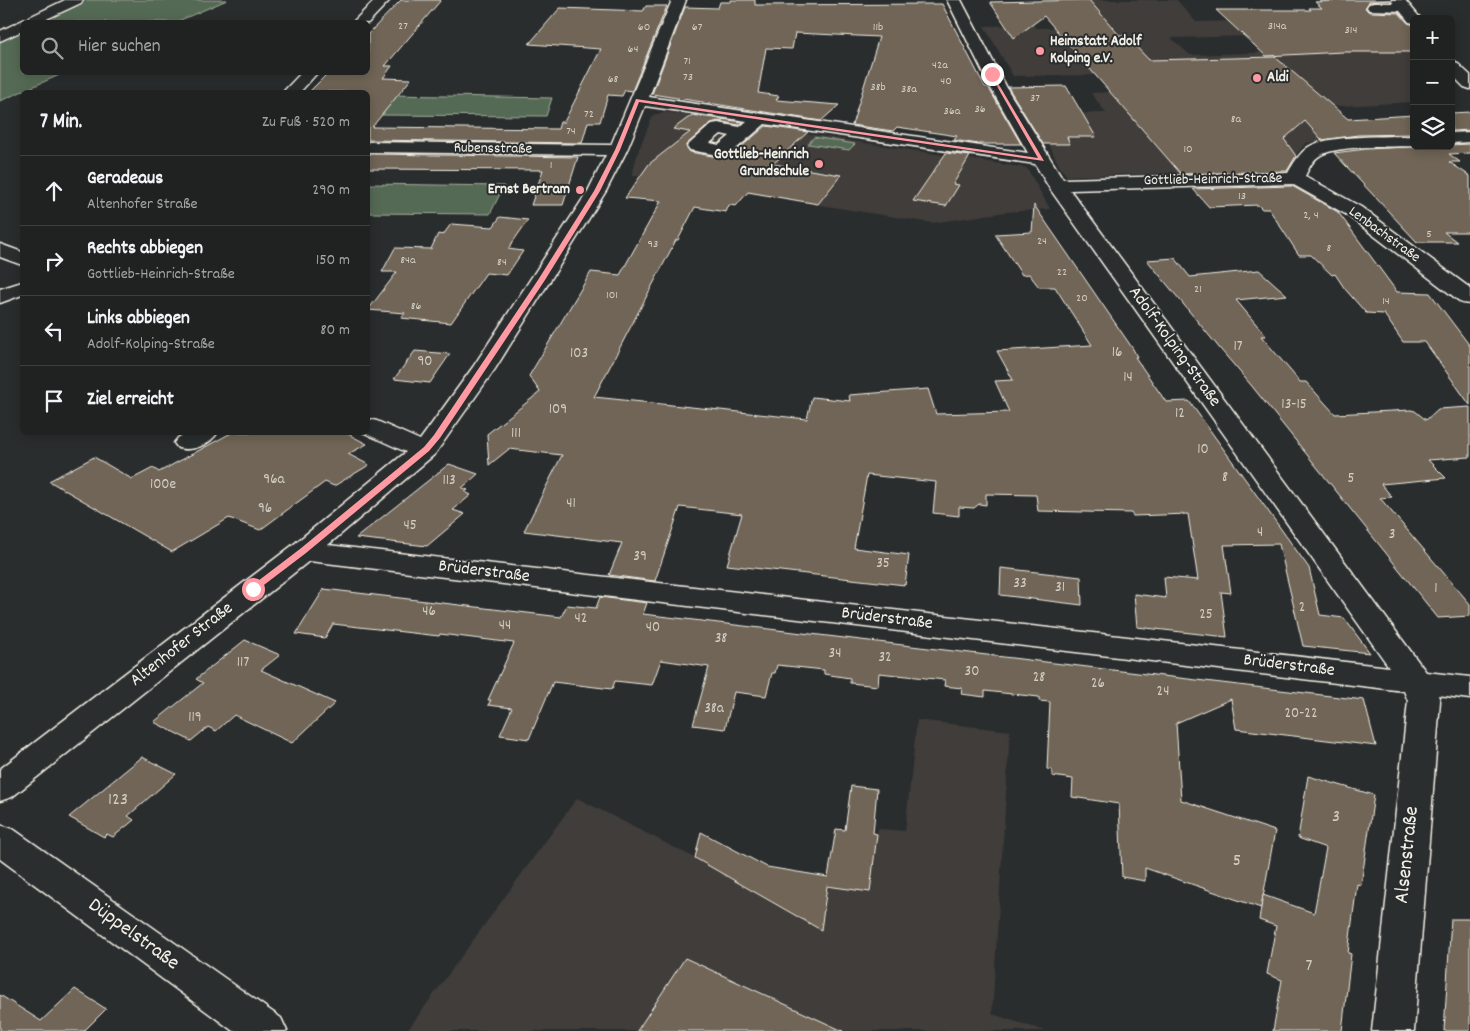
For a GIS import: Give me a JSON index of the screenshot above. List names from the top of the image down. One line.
{"streets":{"street":["Rubensstraße","Gottlieb-Heinrich-Straße","Lenbachstraße","Adolf-Kolping-Straße","Brüderstraße","Altenhofer Straße","Alsenstraße","Düppelstraße"]},"crossings":[["Rubensstraße","Altenhofer Straße"],["Gottlieb-Heinrich-Straße","Lenbachstraße"],["Gottlieb-Heinrich-Straße","Adolf-Kolping-Straße"],["Adolf-Kolping-Straße","Brüderstraße"],["Adolf-Kolping-Straße","Alsenstraße"],["Brüderstraße","Altenhofer Straße"],["Brüderstraße","Alsenstraße"]],"places":["Heimstatt Adolf Kolping e.V.","Aldi","Gottlieb-Heinrich Grundschule","Ernst Bertram"],"house_numbers":["27","314a","60","67","11b","314","64","71","42a","73","68","40","38b","38a","37","36","36a","72","8a","74","10","1","13","2, 4","5","24","93","8","84a","84","22","21","101","20","14","86","17","16","103","90","14","13-15","109","12","111","10","8","5","96a","113","100e","41","96","45","4","3","39","35","33","31","1","2","46","25","42","44","40","38","34","32","117","30","28","26","24","38a","20-22","119","123","3","5","7"],"page":{"map_buttons":["+","−"],"search":"Hier suchen","heading":["7 Min.","Zu Fuß · 520 m"],"list":[["Geradeaus","Altenhofer Straße","290 m"],["Rechts abbiegen","Gottlieb-Heinrich-Straße","150 m"],["Links abbiegen","Adolf-Kolping-Straße","80 m"],"Ziel erreicht"]}}
